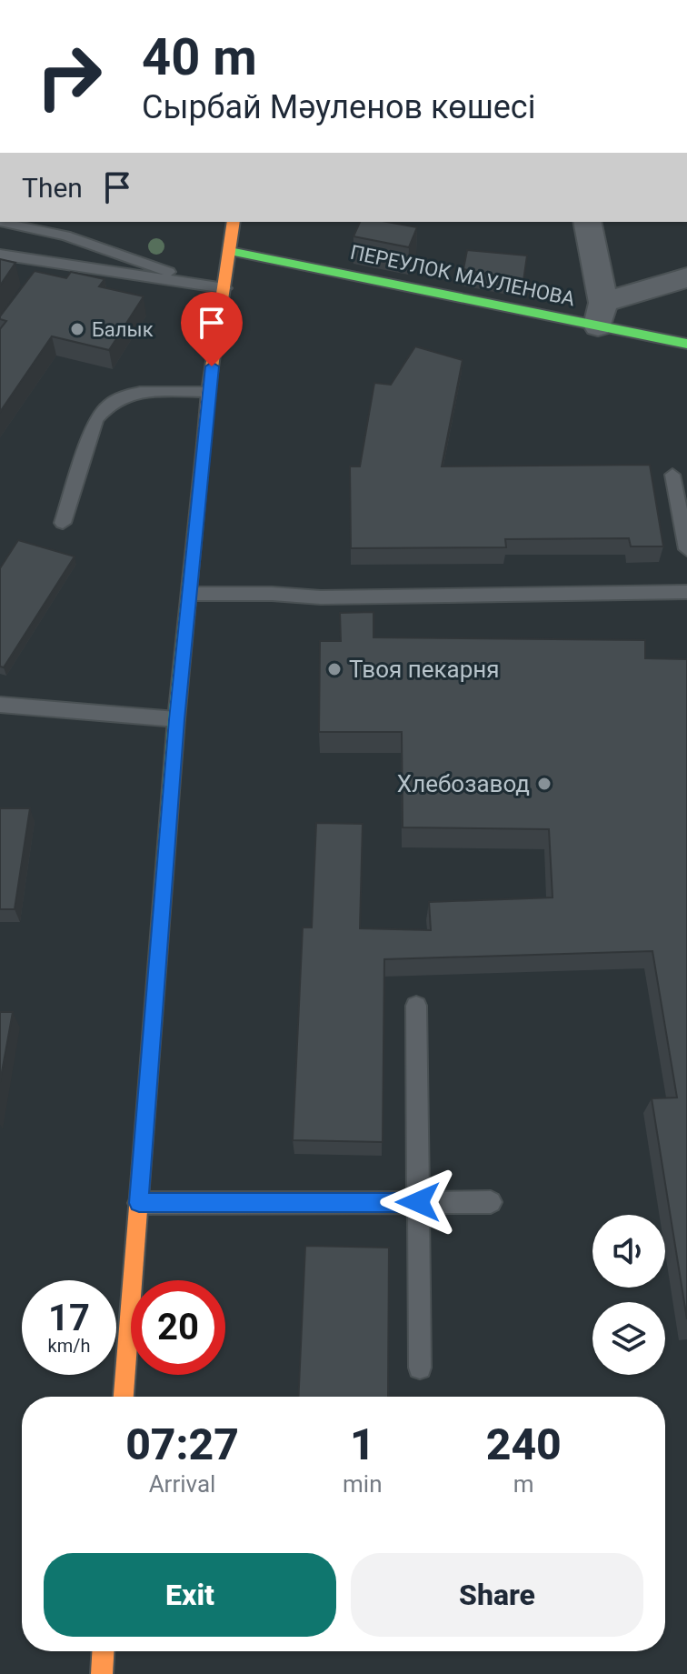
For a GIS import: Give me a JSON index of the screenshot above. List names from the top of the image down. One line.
{"streets":{"main road":["ПЕРЕУЛОК МАУЛЕНОВА"]},"places":["Балык","Твоя пекарня","Хлебозавод"],"page":{"turn":["40 m","Сырбай Мәуленов көшесі"],"then":"Then","speed":"17 km/h","limit":"20","eta":["07:27","Arrival","1","min","240","m"],"buttons":["Exit","Share"]}}
